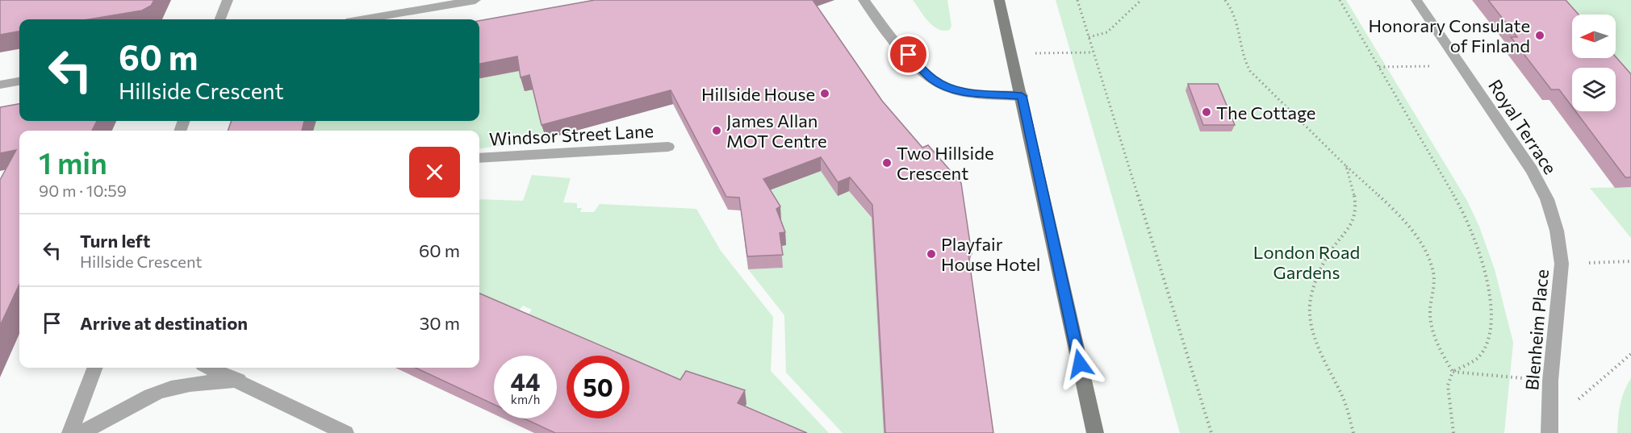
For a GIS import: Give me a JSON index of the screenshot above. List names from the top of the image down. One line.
{"streets":{"street":["Royal Terrace","Windsor Street Lane","Blenheim Place"]},"crossings":[["Royal Terrace","Blenheim Place"]],"parks":["London Road Gardens"],"places":["Honorary Consulate of Finland","Hillside House","The Cottage","James Allan MOT Centre","Two Hillside Crescent","Playfair House Hotel"],"north":"left","page":{"turn":["60 m","Hillside Crescent"],"heading":["1 min","90 m · 10:59"],"list":[{"name":"Turn left","note":"Hillside Crescent","value":"60 m"},{"name":"Arrive at destination","value":"30 m"}],"speed":"44 km/h","limit":"50"}}
